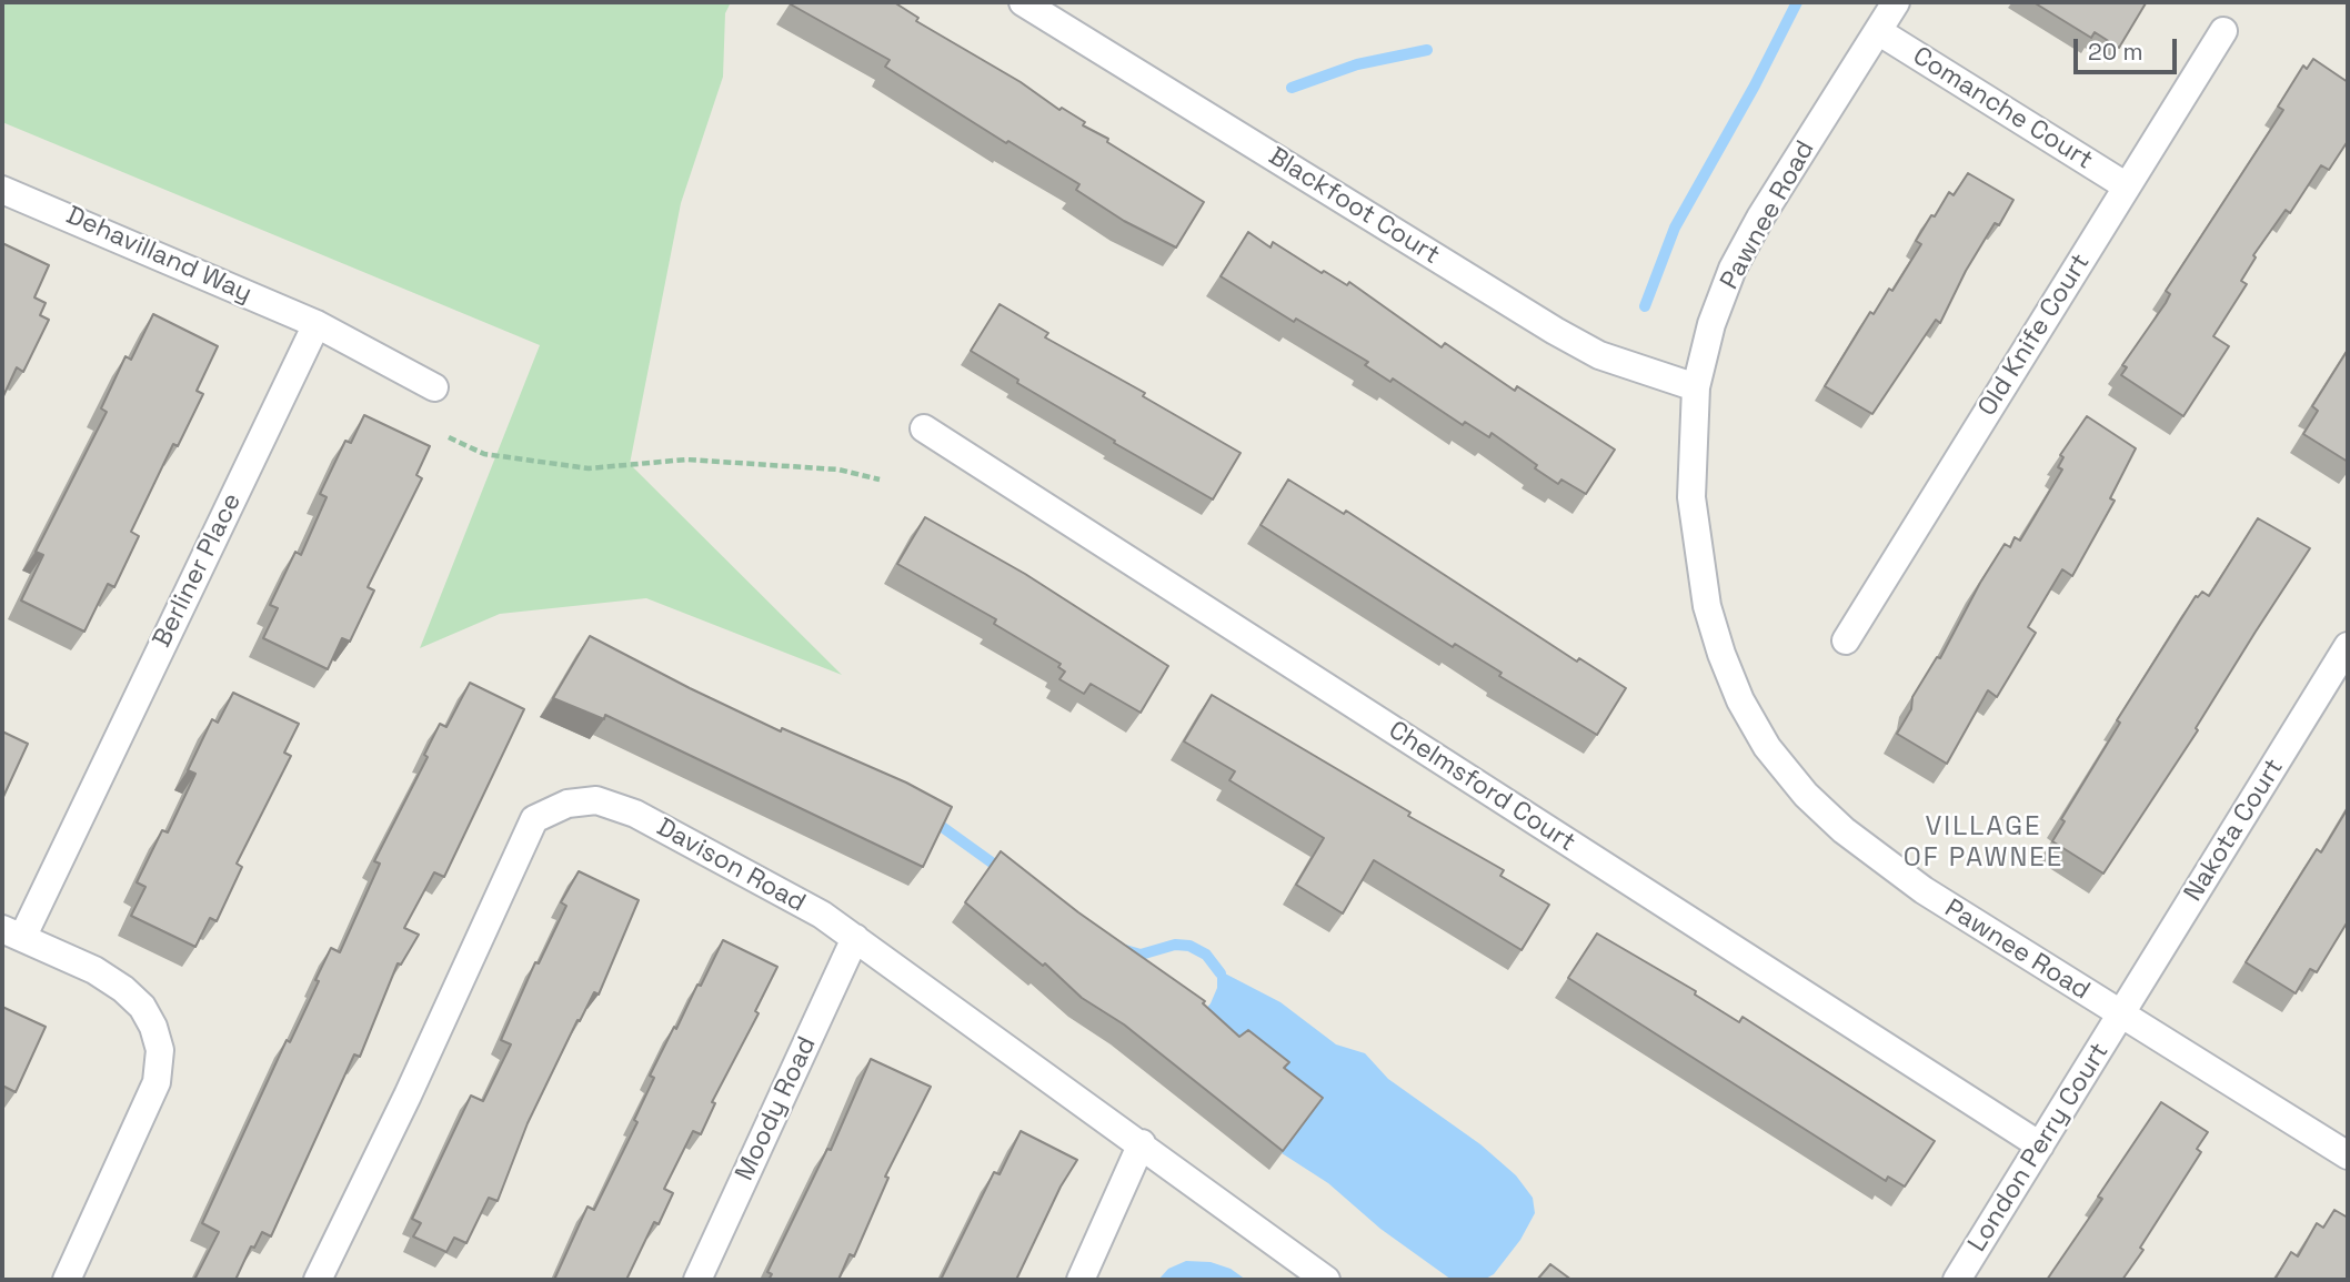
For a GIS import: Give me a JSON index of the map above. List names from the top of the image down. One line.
{"streets":{"street":["Comanche Court","Blackfoot Court","Pawnee Road","Dehavilland Way","Old Knife Court","Berliner Place","Chelmsford Court","Nakota Court","Davison Road","Moody Road","London Perry Court"]},"crossings":[["Comanche Court","Pawnee Road"],["Comanche Court","Old Knife Court"],["Blackfoot Court","Pawnee Road"],["Pawnee Road","Nakota Court"],["Pawnee Road","London Perry Court"],["Dehavilland Way","Berliner Place"],["Chelmsford Court","London Perry Court"],["Nakota Court","London Perry Court"],["Davison Road","Moody Road"]],"districts":["VILLAGE OF PAWNEE"],"scale_bar":"20 m"}
